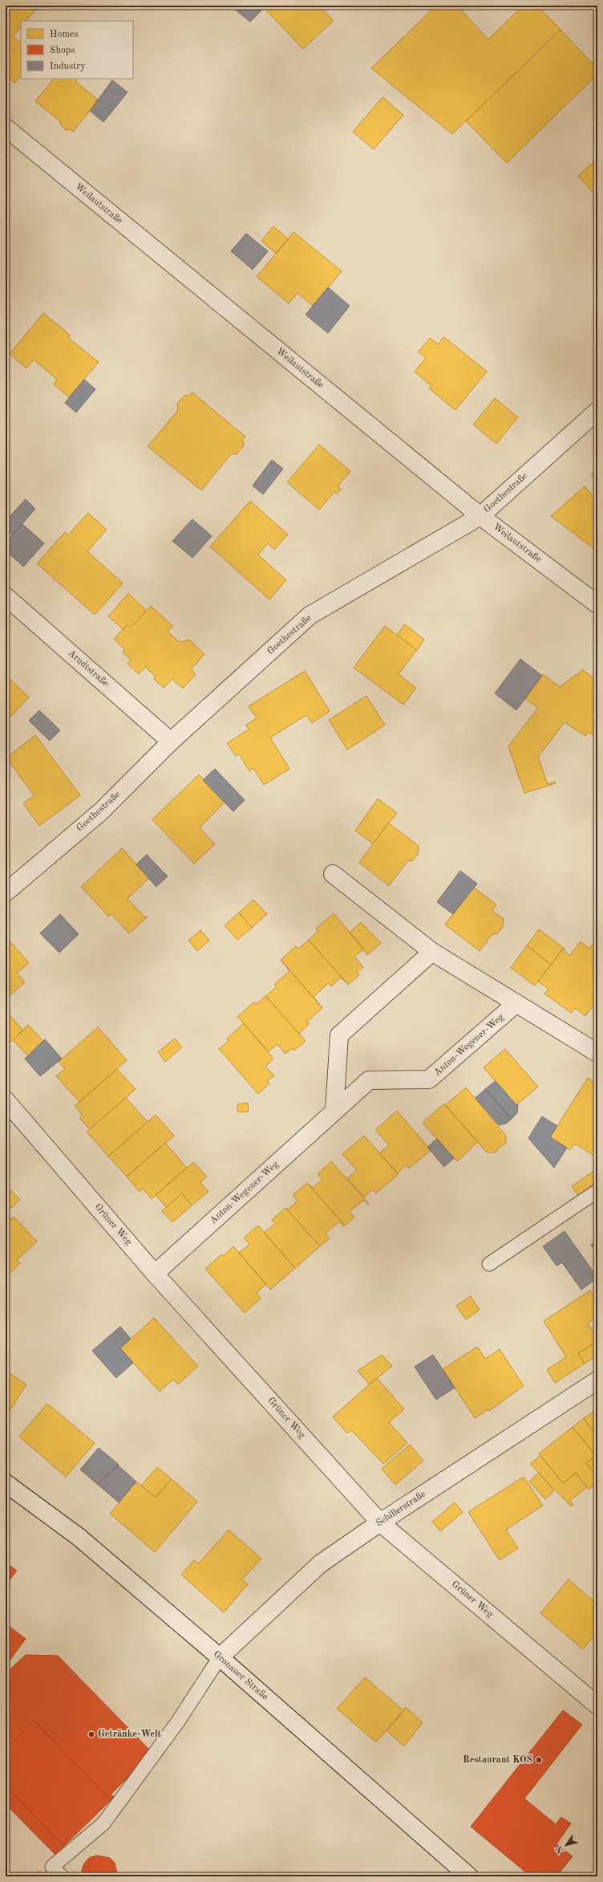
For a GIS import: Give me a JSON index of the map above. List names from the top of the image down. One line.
{"streets":{"street":["Weilautstraße","Goethestraße","Arndtstraße","Anton-Wegener-Weg","Grüner Weg","Schillerstraße","Gronauer Straße"]},"crossings":[["Weilautstraße","Goethestraße"],["Goethestraße","Arndtstraße"],["Anton-Wegener-Weg","Grüner Weg"],["Grüner Weg","Schillerstraße"],["Schillerstraße","Gronauer Straße"]],"places":["Getränke-Welt","Restaurant KOS"],"legend":["Homes","Shops","Industry"],"north":"bottom left"}
